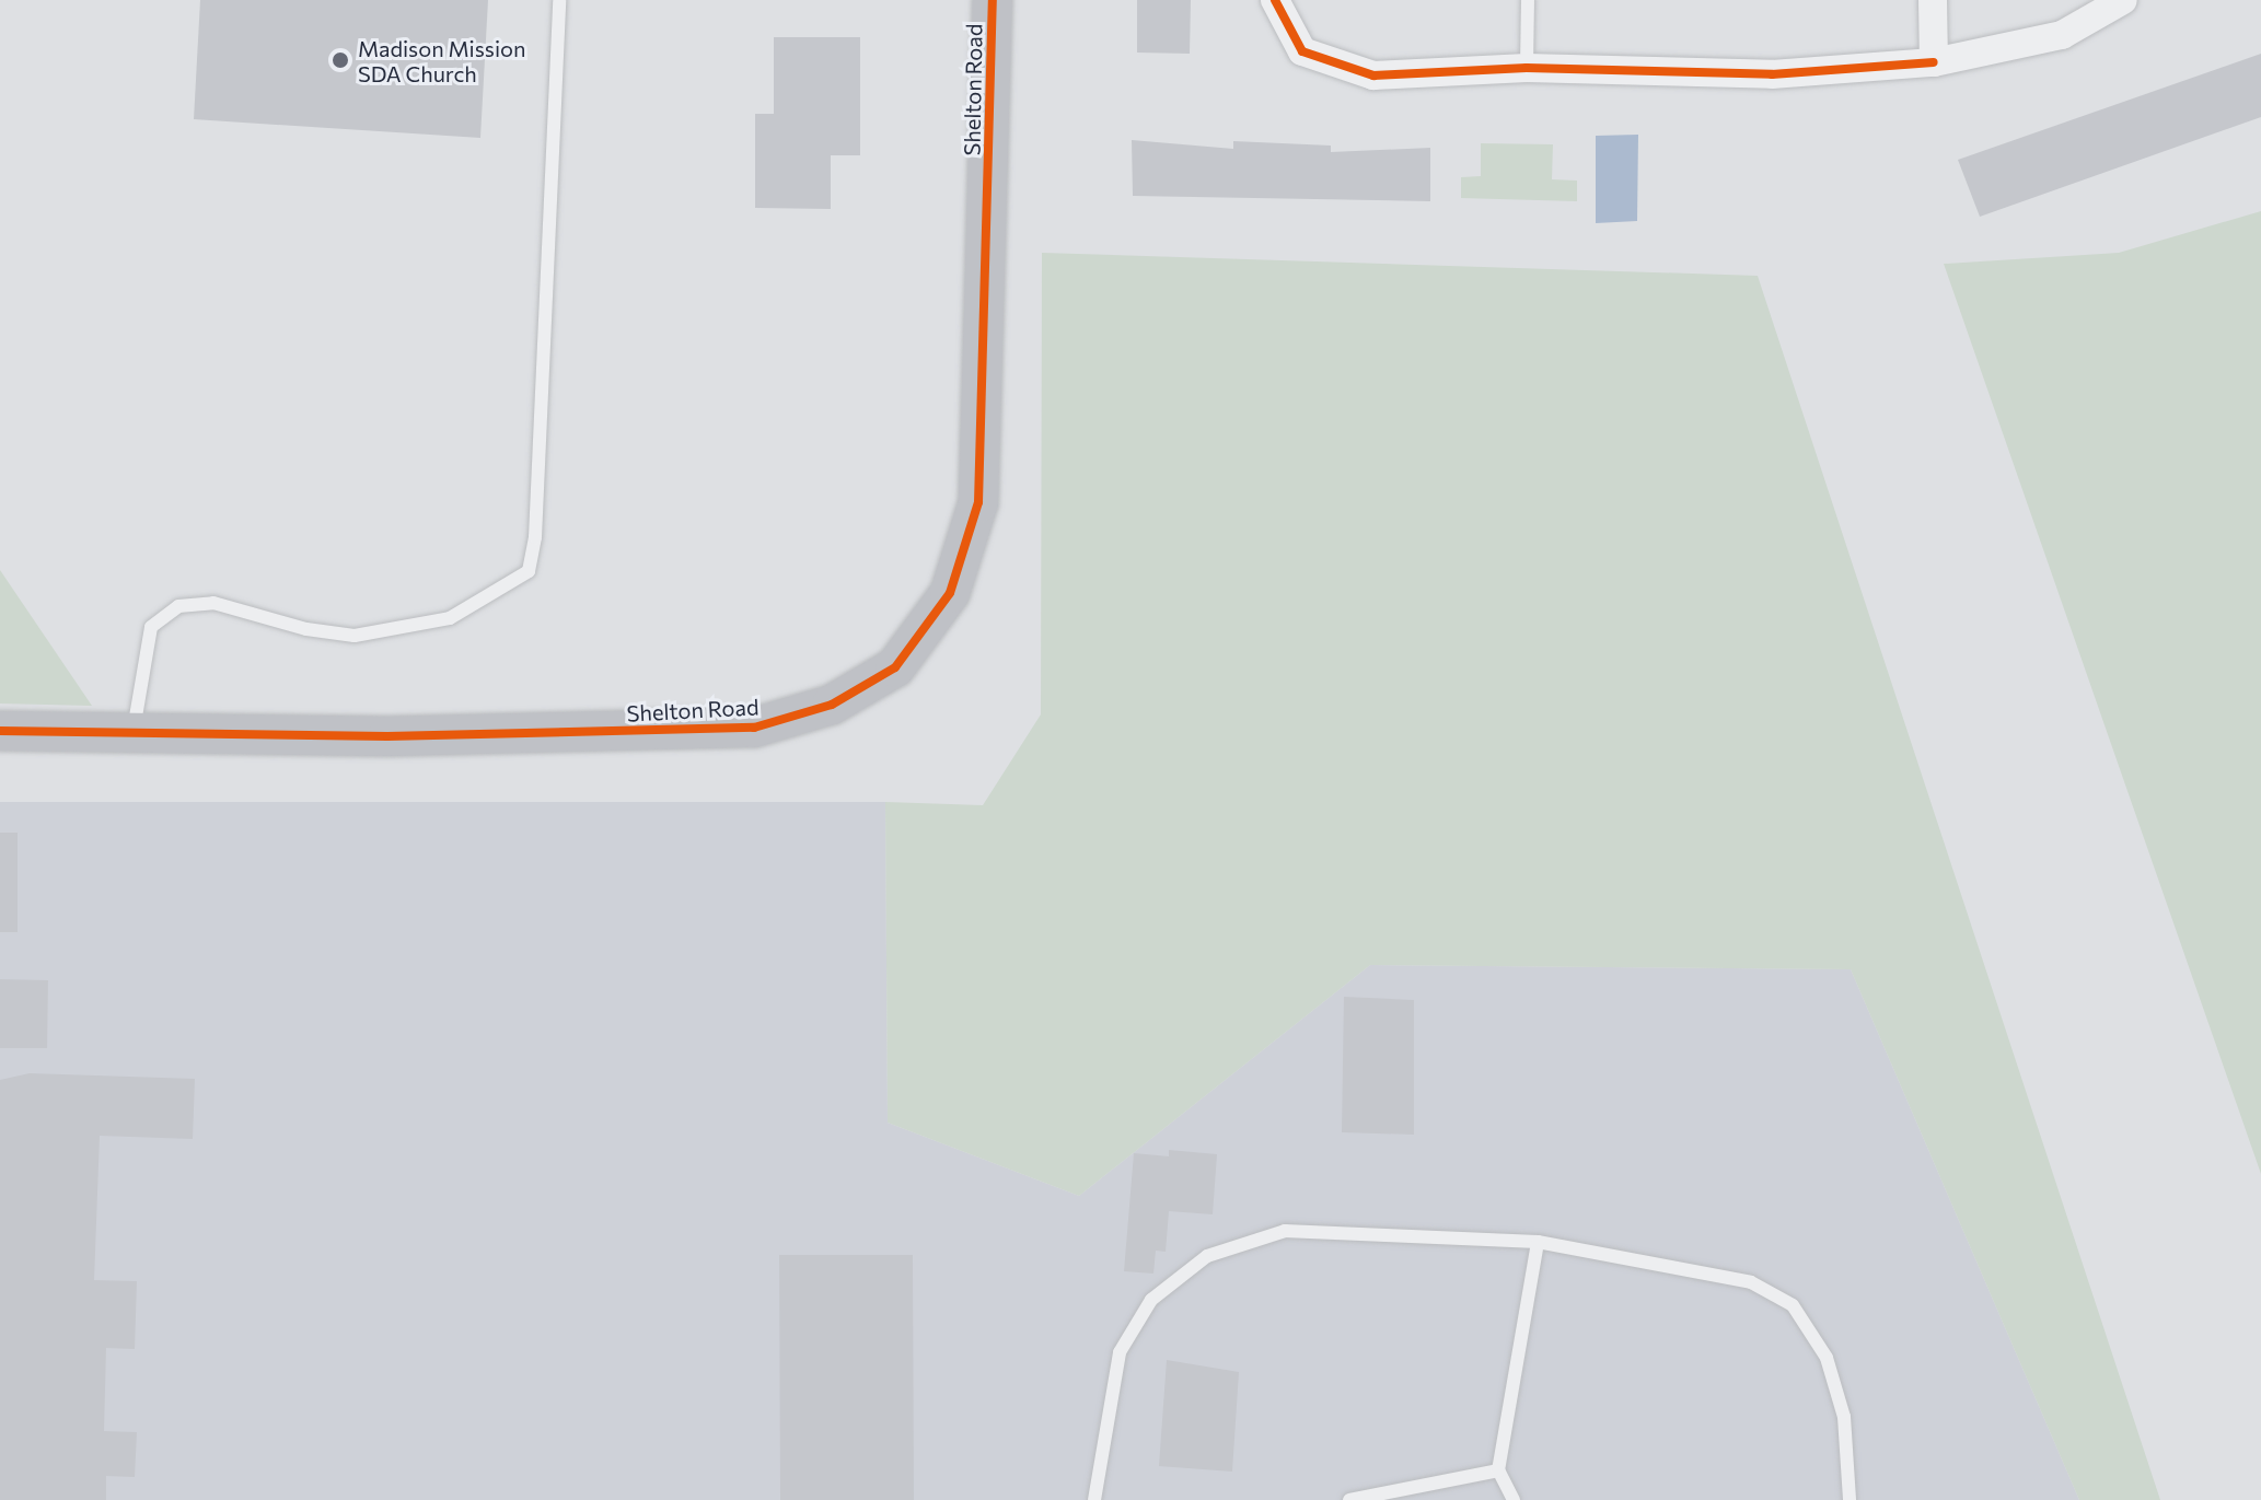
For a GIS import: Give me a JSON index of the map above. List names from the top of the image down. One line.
{"streets":{"street":["Shelton Road"]},"places":["Madison Mission SDA Church"]}
